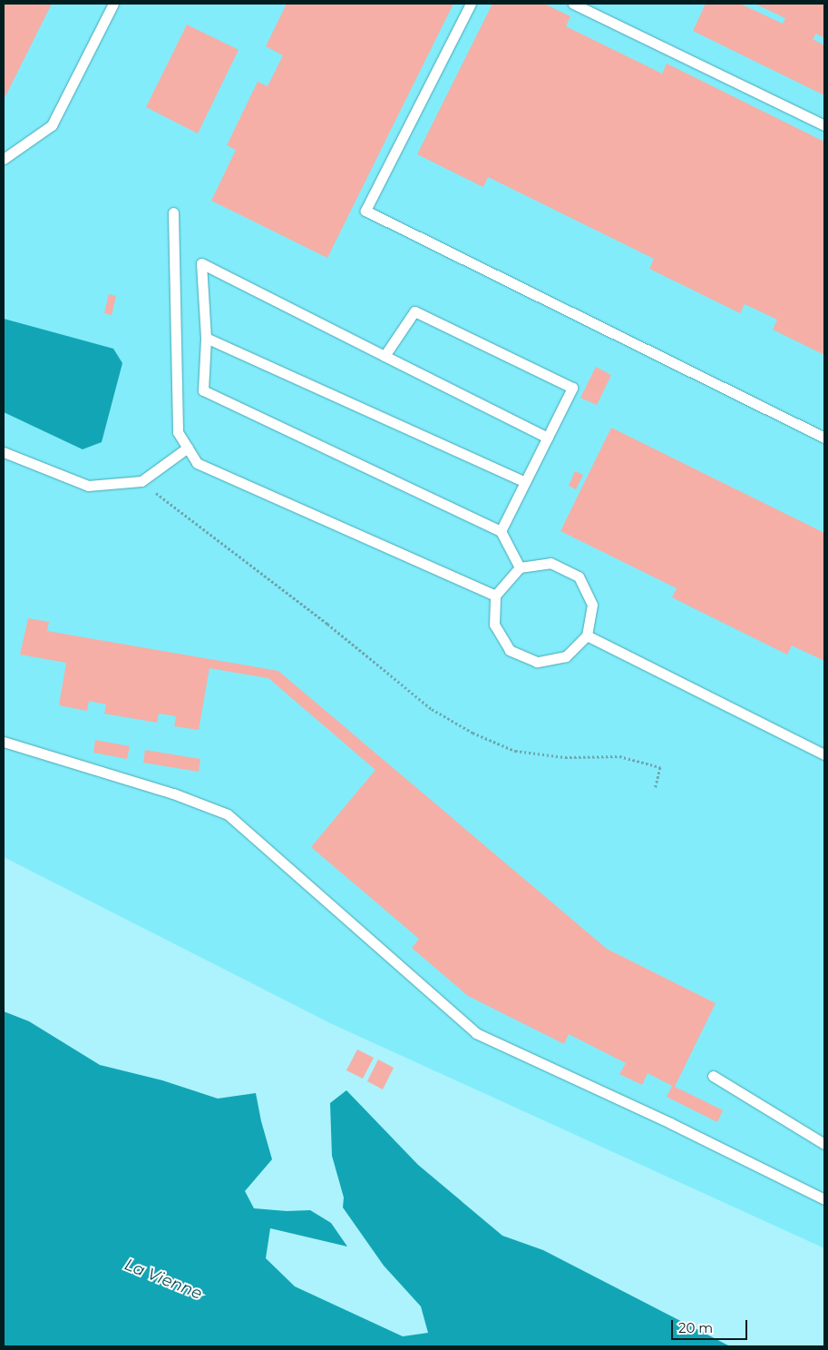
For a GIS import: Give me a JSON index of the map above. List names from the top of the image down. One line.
{"water":["La Vienne"],"scale_bar":"20 m"}
